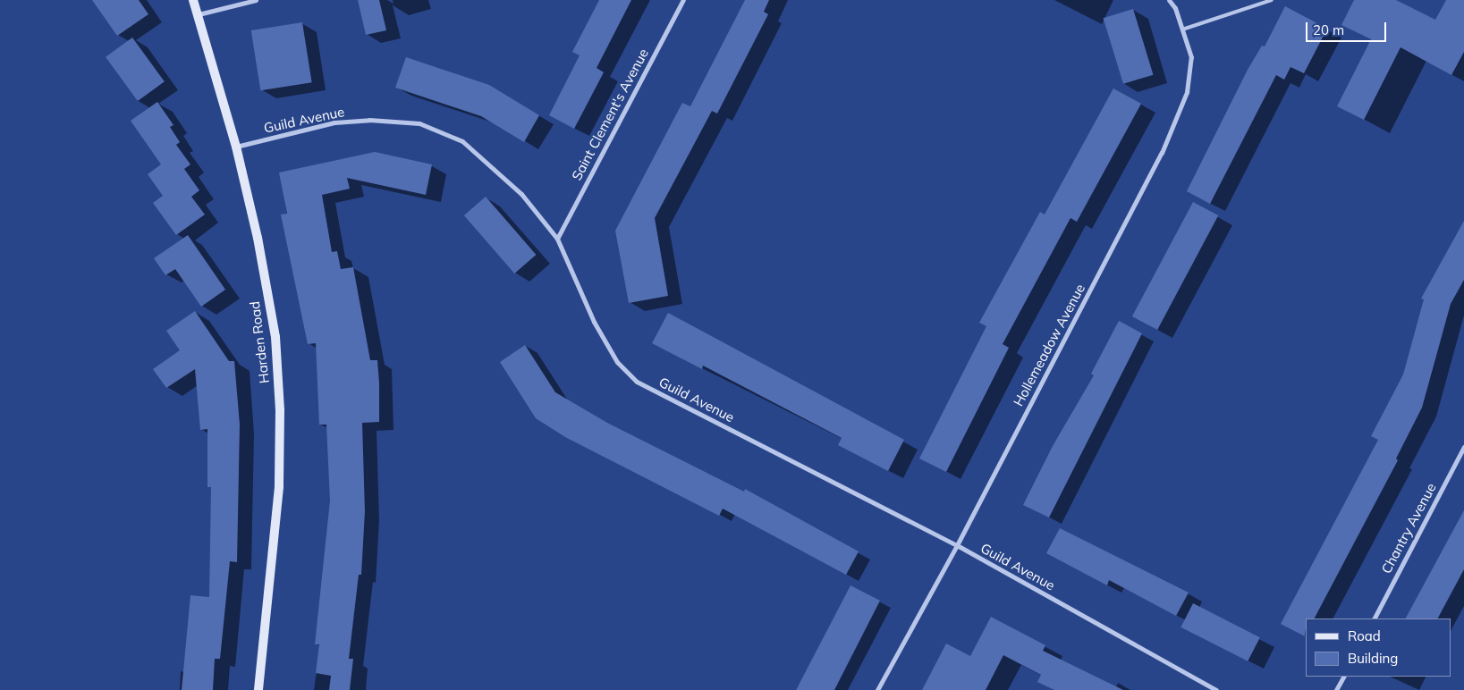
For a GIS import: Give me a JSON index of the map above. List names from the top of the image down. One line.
{"streets":{"street":["Saint Clement's Avenue","Guild Avenue","Harden Road","Hollemeadow Avenue","Chantry Avenue"]},"crossings":[["Saint Clement's Avenue","Guild Avenue"],["Guild Avenue","Harden Road"],["Guild Avenue","Hollemeadow Avenue"]],"legend":["Road","Building"],"scale_bar":"20 m"}
